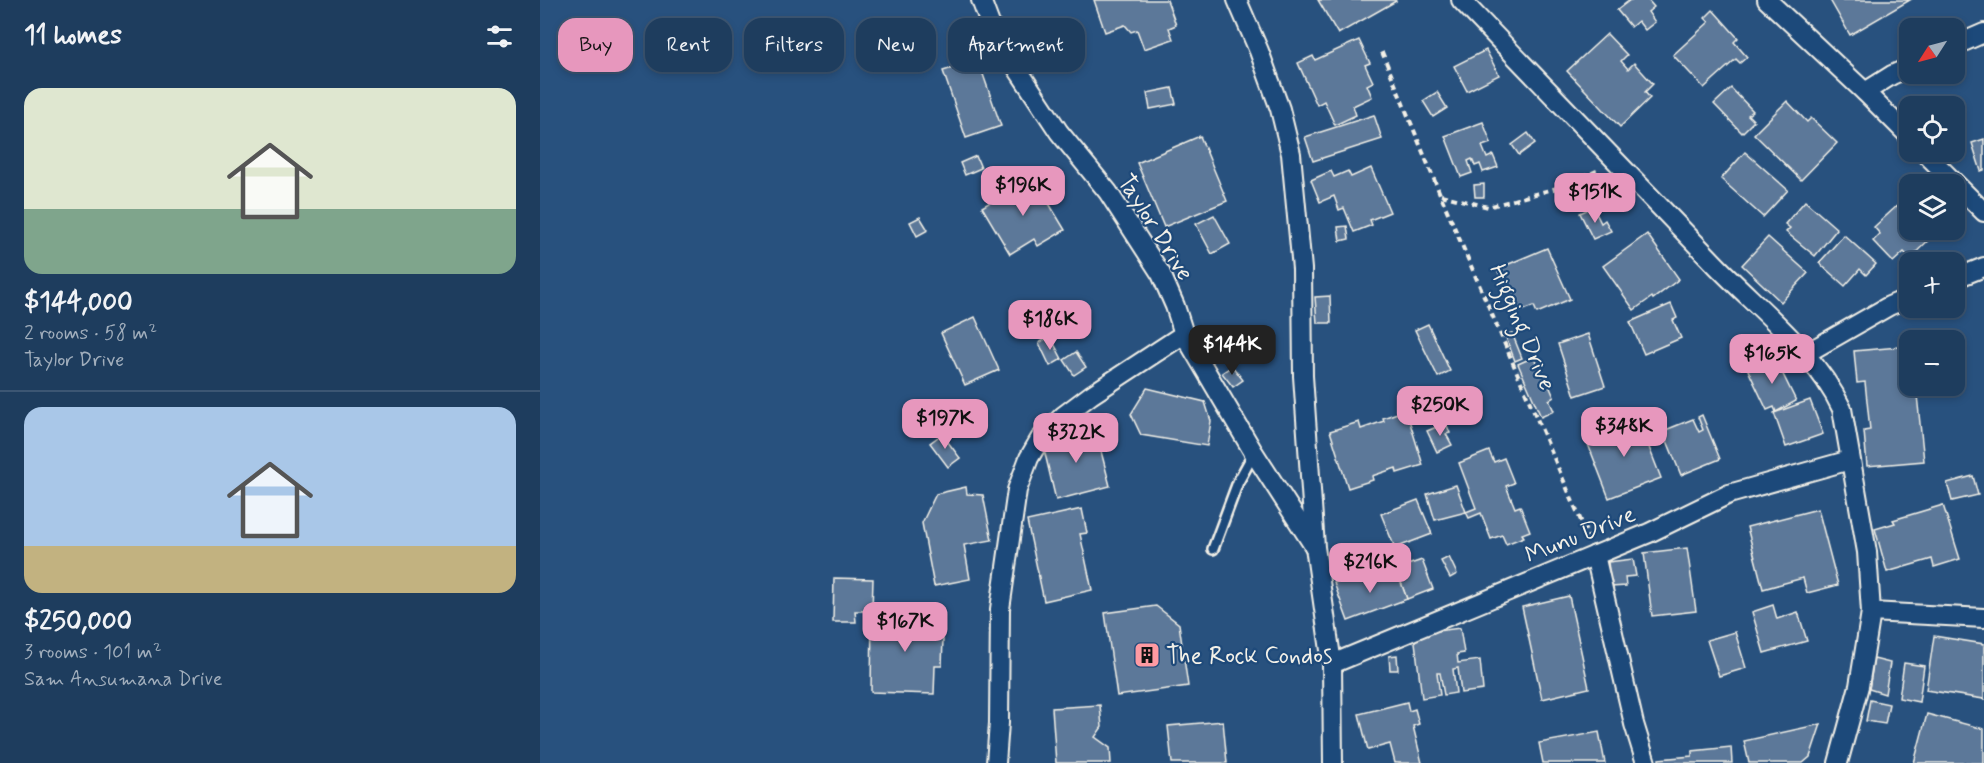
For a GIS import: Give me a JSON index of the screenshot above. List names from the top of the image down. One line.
{"streets":{"street":["Taylor Drive","Munu Drive"],"path":["Higging Drive"]},"crossings":[["Higging Drive","Munu Drive"]],"places":{"building":["The Rock Condos"]},"north":"bottom left","page":{"heading":"11 homes","map_buttons":["+","−"],"chip":["Buy","Rent","Filters","New","Apartment"],"list":[{"name":"$144,000","note":"2 rooms · 58 m² · Taylor Drive"},{"name":"$250,000","note":"3 rooms · 101 m² · Sam Ansumana Drive"}],"price":["$196K","$151K","$186K","$144K","$165K","$250K","$197K","$348K","$322K","$216K","$167K"]}}
